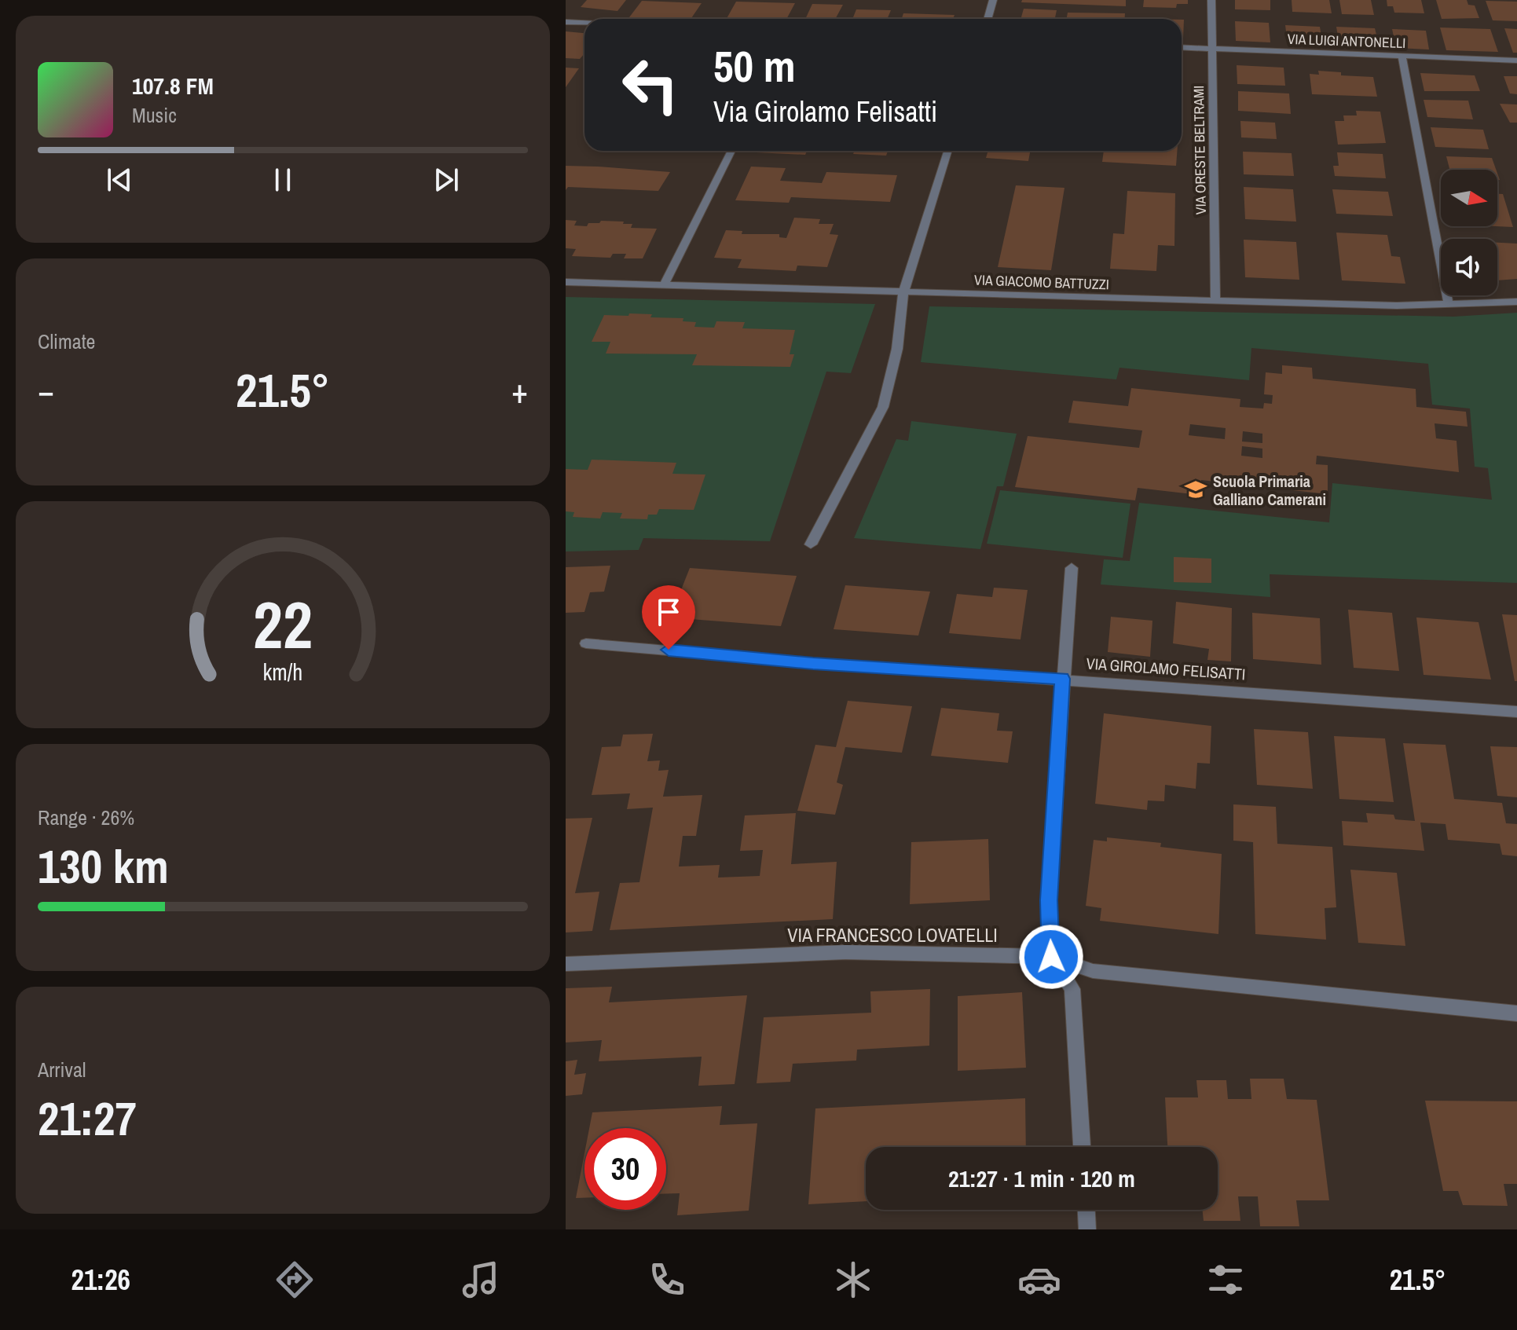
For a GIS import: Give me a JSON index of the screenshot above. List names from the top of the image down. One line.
{"streets":{"street":["VIA LUIGI ANTONELLI","VIA ORESTE BELTRAMI","VIA GIACOMO BATTUZZI","VIA GIROLAMO FELISATTI","VIA FRANCESCO LOVATELLI"]},"crossings":[["VIA LUIGI ANTONELLI","VIA ORESTE BELTRAMI"],["VIA ORESTE BELTRAMI","VIA GIACOMO BATTUZZI"]],"places":{"school or university":["Scuola Primaria Galliano Camerani"]},"north":"right","page":{"turn":["50 m","Via Girolamo Felisatti"],"song":["107.8 FM","Music"],"tile":["Climate",["Range · 26%","130 km"],["Arrival","21:27"]],"heat":["−","21.5°","+"],"limit":"30","trip":"21:27 · 1 min · 120 m","tabs":["21:26","21.5°"],"gauge":["22","km/h"]}}
